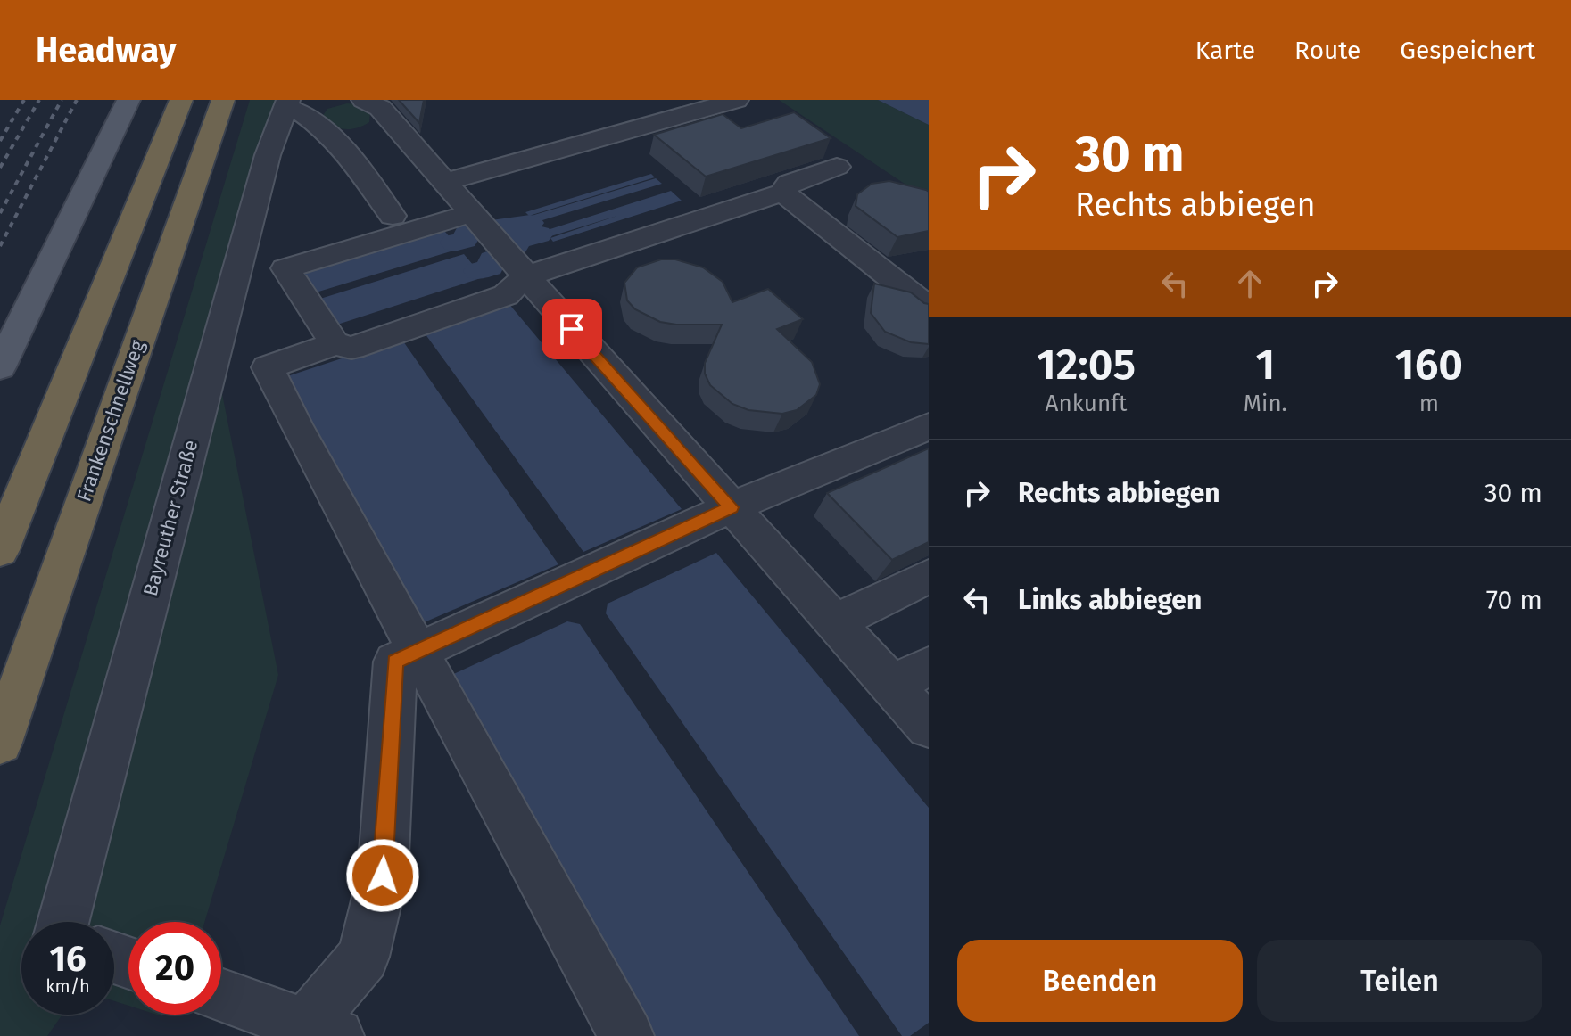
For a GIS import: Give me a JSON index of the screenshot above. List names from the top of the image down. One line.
{"streets":{"highway":["Frankenschnellweg"],"street":["Bayreuther Straße"]},"page":{"header":"Headway","nav":["Karte","Route","Gespeichert"],"turn":["30 m","Rechts abbiegen"],"eta":["12:05","Ankunft","1","Min.","160","m"],"list":[{"name":"Rechts abbiegen","value":"30 m"},{"name":"Links abbiegen","value":"70 m"}],"speed":"16 km/h","limit":"20","buttons":["Beenden","Teilen"]}}
